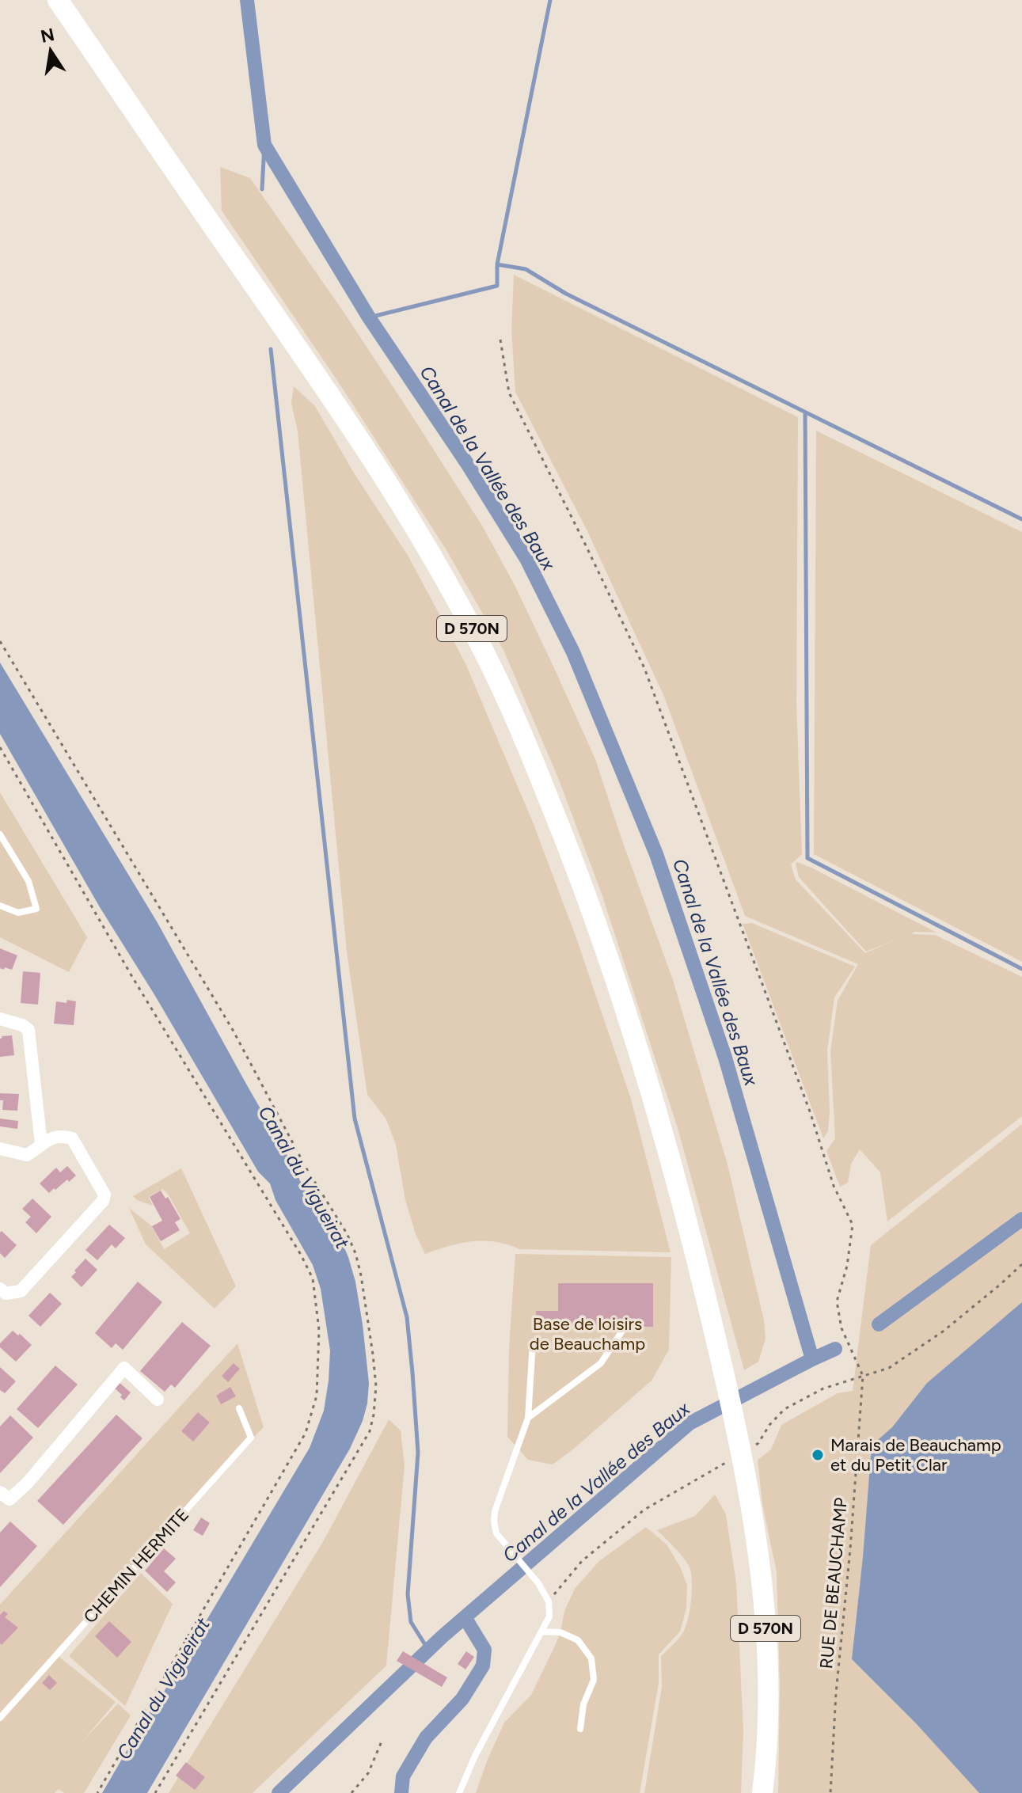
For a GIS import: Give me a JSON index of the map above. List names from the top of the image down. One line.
{"streets":{"main road":["D 570N"],"lane":["CHEMIN HERMITE"],"path":["RUE DE BEAUCHAMP"]},"water":["Canal de la Vallée des Baux","Canal du Vigueirat"],"parks":["Base de loisirs de Beauchamp"],"places":["Marais de Beauchamp et du Petit Clar"],"north":"top"}
